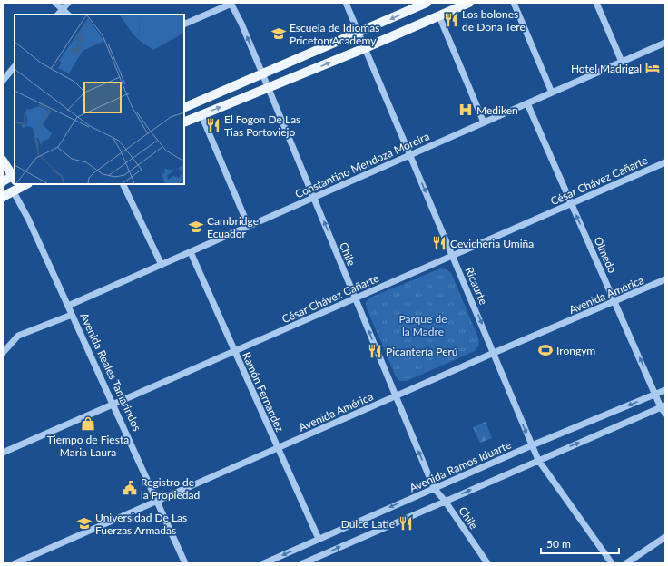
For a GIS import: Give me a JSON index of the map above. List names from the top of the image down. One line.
{"streets":{"main road":["Avenida Reales Tamarindos"],"street":["Constantino Mendoza Moreira","César Chávez Cañarte","Chile","Olmedo","Ricaurte","Avenida América","Ramón Fernandez","Avenida Ramos Iduarte"]},"crossings":[["Constantino Mendoza Moreira","Chile"],["Constantino Mendoza Moreira","Olmedo"],["Constantino Mendoza Moreira","Ricaurte"],["Constantino Mendoza Moreira","Avenida Reales Tamarindos"],["Constantino Mendoza Moreira","Ramón Fernandez"],["César Chávez Cañarte","Chile"],["César Chávez Cañarte","Olmedo"],["César Chávez Cañarte","Ricaurte"],["César Chávez Cañarte","Avenida Reales Tamarindos"],["César Chávez Cañarte","Ramón Fernandez"],["Chile","Avenida América"],["Chile","Avenida Ramos Iduarte"],["Olmedo","Avenida América"],["Olmedo","Avenida Ramos Iduarte"],["Ricaurte","Avenida América"],["Ricaurte","Avenida Ramos Iduarte"],["Avenida América","Avenida Reales Tamarindos"],["Avenida América","Ramón Fernandez"],["Ramón Fernandez","Avenida Ramos Iduarte"]],"one_way":["Chile","Olmedo","Ricaurte"],"parks":["Parque de la Madre"],"places":{"restaurant":["Los bolones de Doña Tere","El Fogon De Las Tias Portoviejo","Cevicheria Umiña","Picantería Perú","Dulce Latie"],"school or university":["Escuela de Idiomas Priceton Academy","Cambridge Ecuador","Universidad De Las Fuerzas Armadas"],"hotel":["Hotel Madrigal"],"hospital":["Mediken"],"sports":["Irongym"],"shop":["Tiempo de Fiesta Maria Laura"],"public building":["Registro de la Propiedad"]},"scale_bar":"50 m"}
